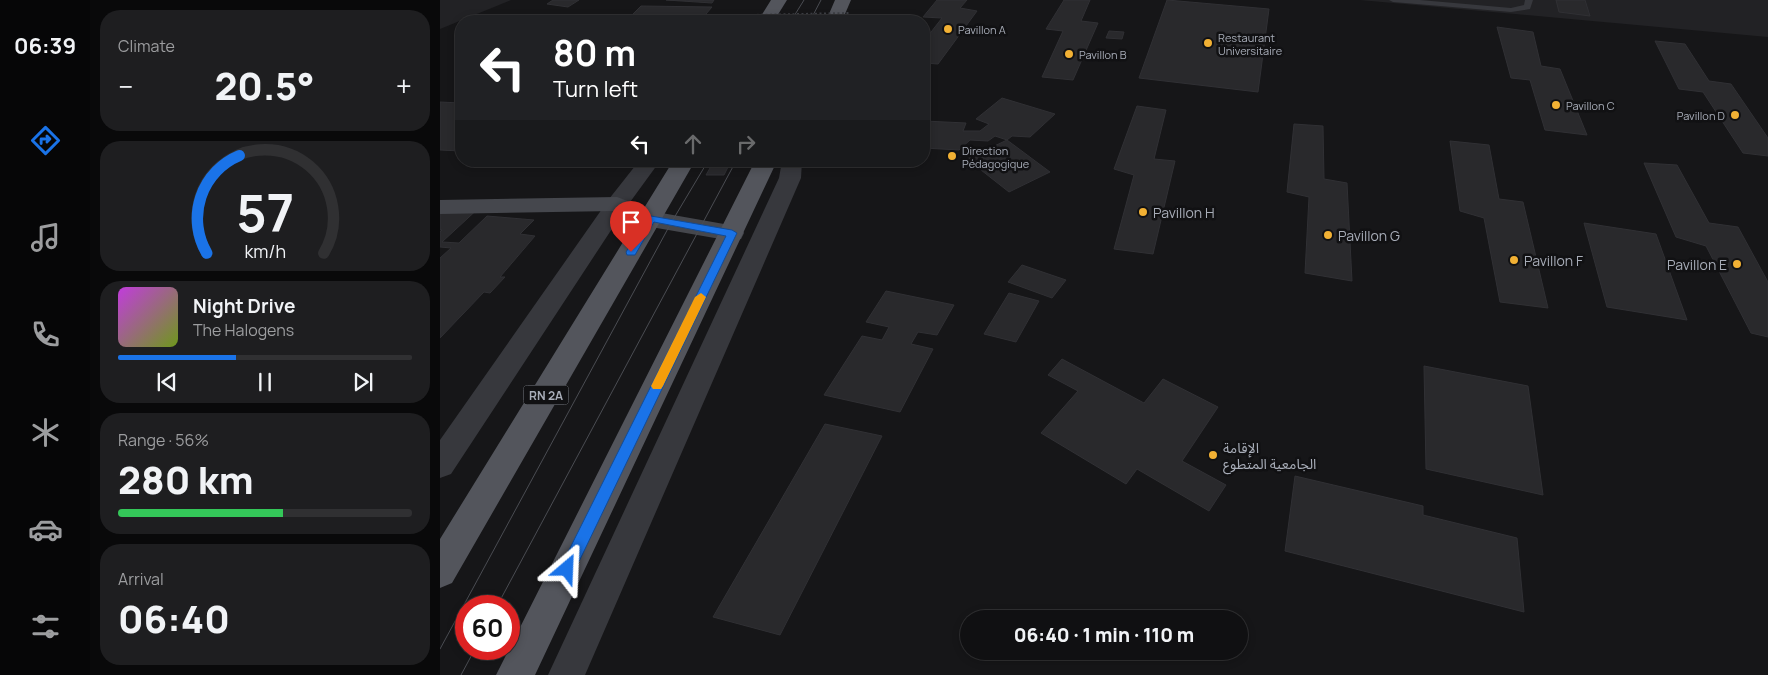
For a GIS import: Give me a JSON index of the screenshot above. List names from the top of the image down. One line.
{"streets":{"main road":["RN 2A"]},"places":["Pavillon A","Restaurant Universitaire","Pavillon B","Pavillon C","Pavillon D","Direction Pédagogique","Pavillon H","Pavillon G","Pavillon F","Pavillon E","الإقامة الجامعية المتطوع"],"page":{"tabs":"06:39","tile":["Climate",["Range · 56%","280 km"],["Arrival","06:40"]],"turn":["80 m","Turn left"],"heat":["−","20.5°","+"],"song":["Night Drive","The Halogens"],"limit":"60","trip":"06:40 · 1 min · 110 m","gauge":["57","km/h"]}}
